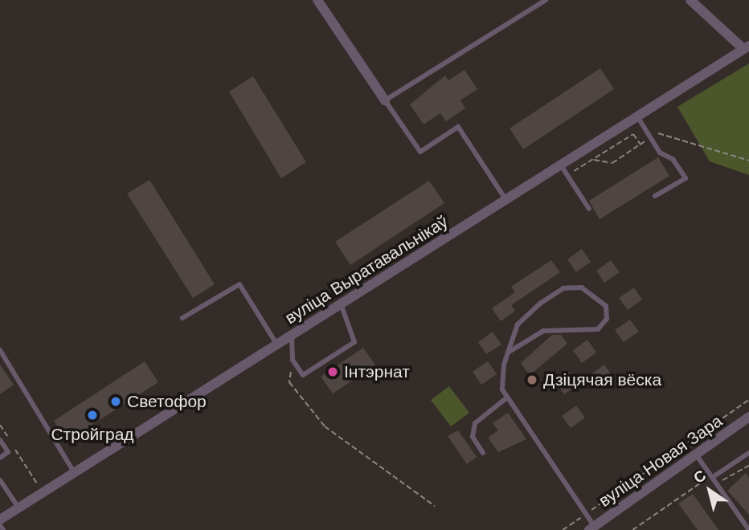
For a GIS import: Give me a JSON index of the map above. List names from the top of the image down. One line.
{"streets":{"street":["вуліца Выратавальнікаў","вуліца Новая Зара"]},"places":["Інтэрнат","Дзіцячая вёска","Светофор","Стройград"],"north":"top left"}
